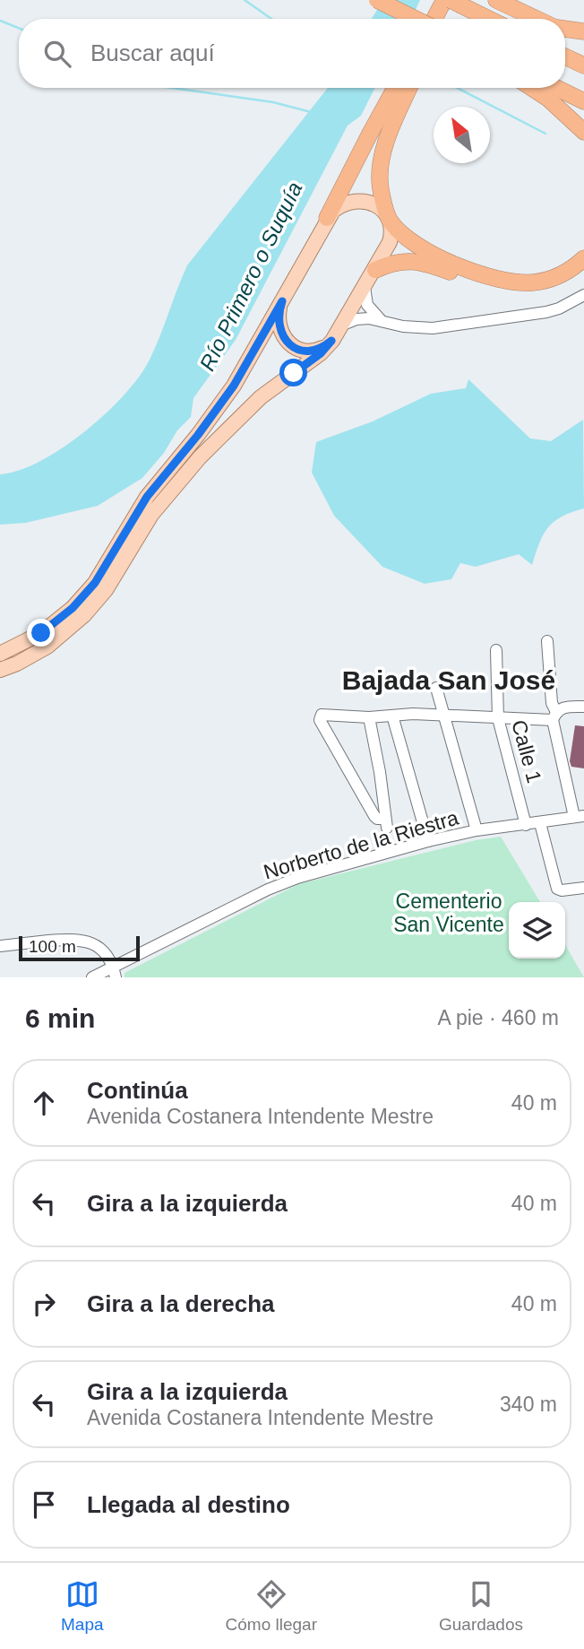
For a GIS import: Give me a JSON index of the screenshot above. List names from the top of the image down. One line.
{"streets":{"street":["Calle 1","Norberto de la Riestra"]},"crossings":[["Calle 1","Norberto de la Riestra"]],"districts":["Bajada San José"],"water":["Río Primero o Suquía"],"parks":["Cementerio San Vicente"],"scale_bar":"100 m","north":"top left","page":{"search":"Buscar aquí","scale":"100 m","heading":["6 min","A pie · 460 m"],"list":[["Continúa","Avenida Costanera Intendente Mestre","40 m"],["Gira a la izquierda","40 m"],["Gira a la derecha","40 m"],["Gira a la izquierda","Avenida Costanera Intendente Mestre","340 m"],"Llegada al destino"],"nav":["Mapa","Cómo llegar","Guardados"]}}
